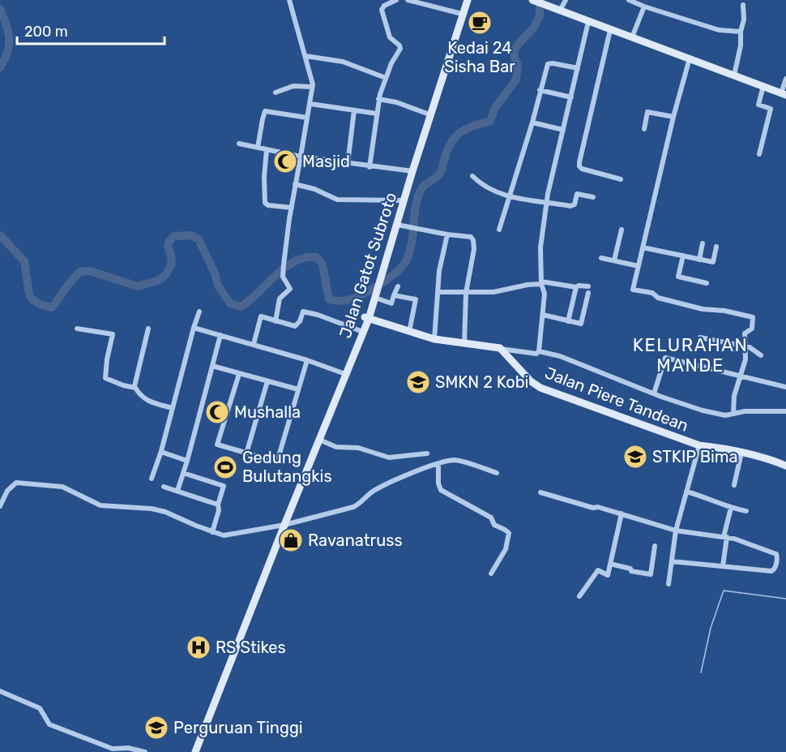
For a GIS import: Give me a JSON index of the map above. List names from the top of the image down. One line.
{"streets":{"street":["Jalan Gatot Subroto","Jalan Piere Tandean"]},"districts":["KELURAHAN MANDE"],"places":{"cafe":["Kedai 24 Sisha Bar"],"mosque":["Masjid","Mushalla"],"school or university":["SMKN 2 Kobi","STKIP Bima","Perguruan Tinggi"],"sports":["Gedung Bulutangkis"],"shop":["Ravanatruss"],"hospital":["RS Stikes"]},"scale_bar":"200 m"}
